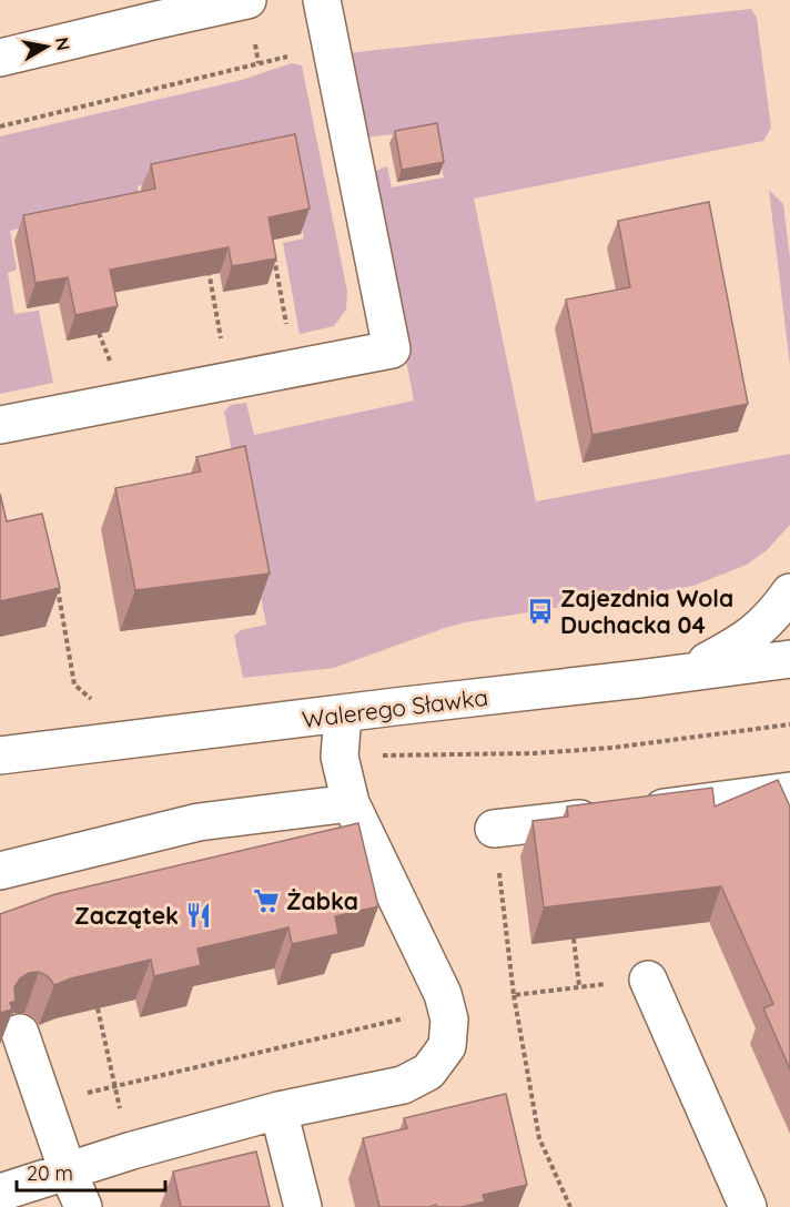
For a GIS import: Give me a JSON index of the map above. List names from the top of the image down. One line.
{"streets":{"street":["Walerego Sławka"]},"places":{"bus stop":["Zajezdnia Wola Duchacka 04"],"supermarket":["Żabka"],"restaurant":["Zaczątek"]},"scale_bar":"20 m","north":"right"}
